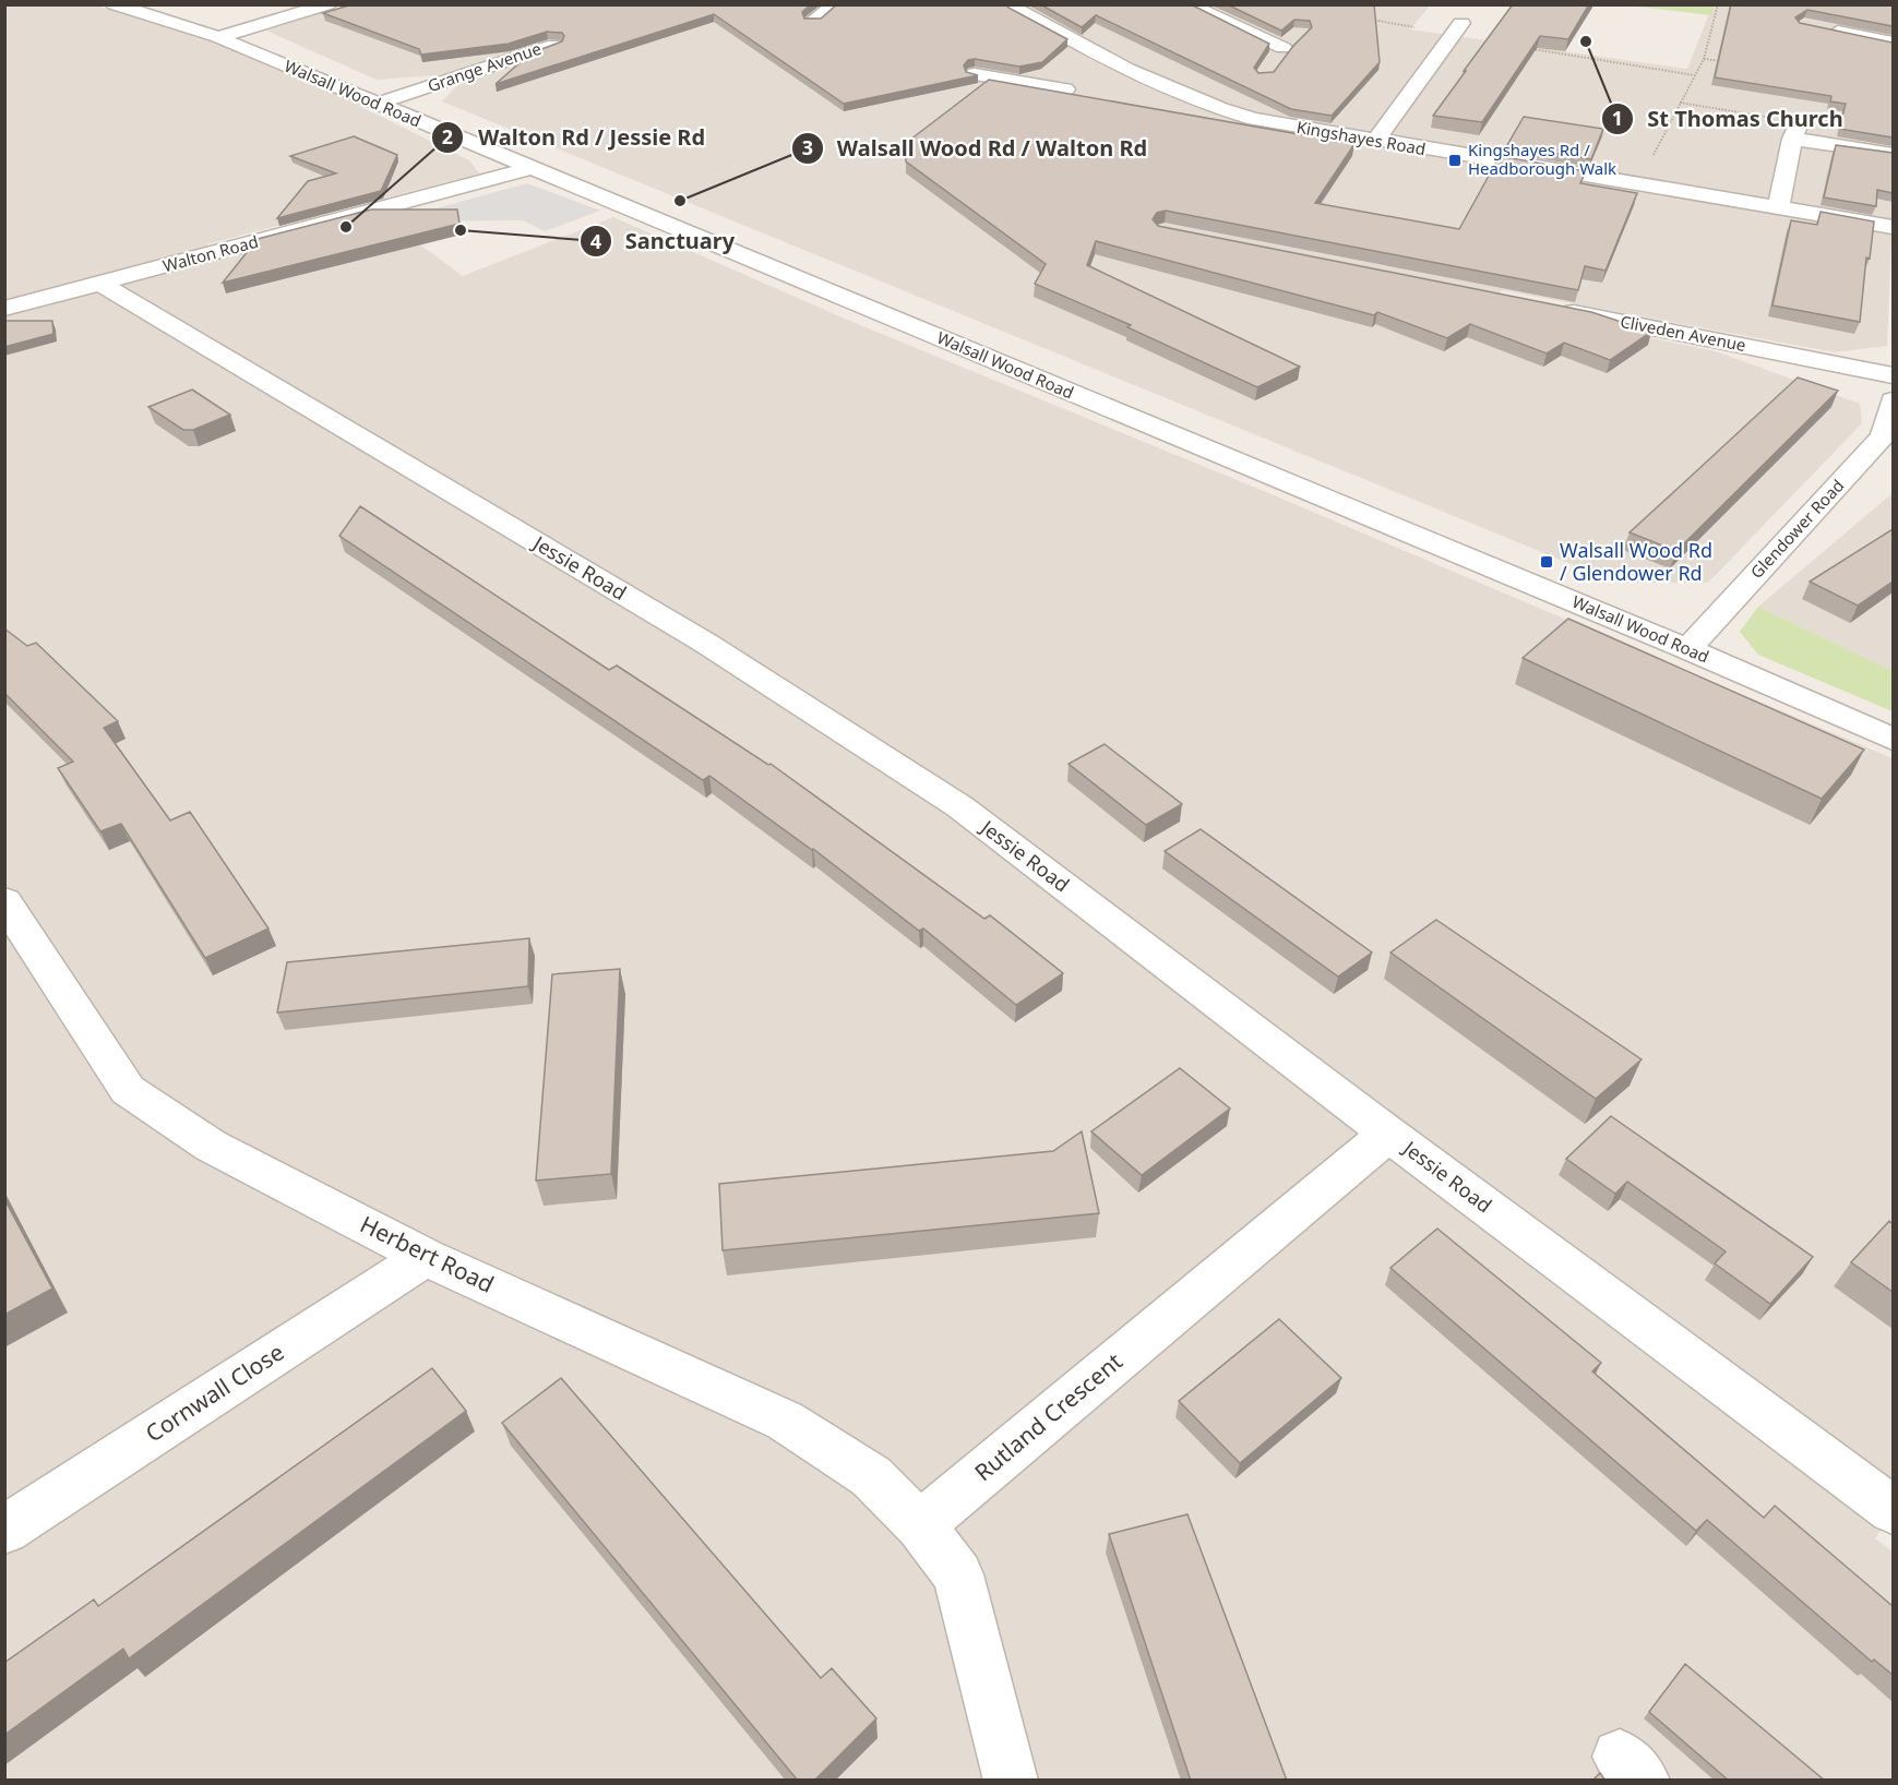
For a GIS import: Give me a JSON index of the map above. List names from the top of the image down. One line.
{"streets":{"street":["Grange Avenue","Walsall Wood Road","Kingshayes Road","Walton Road","Cliveden Avenue","Glendower Road","Jessie Road","Herbert Road","Cornwall Close","Rutland Crescent"]},"crossings":[["Grange Avenue","Walsall Wood Road"],["Walsall Wood Road","Walton Road"],["Walsall Wood Road","Glendower Road"],["Walton Road","Jessie Road"],["Jessie Road","Rutland Crescent"],["Herbert Road","Cornwall Close"],["Herbert Road","Rutland Crescent"]],"places":{"other":["St Thomas Church","Walsall Wood Rd / Walton Rd","Walton Rd / Jessie Rd","Sanctuary"],"transit":["Kingshayes Rd / Headborough Walk","Walsall Wood Rd / Glendower Rd"]}}
